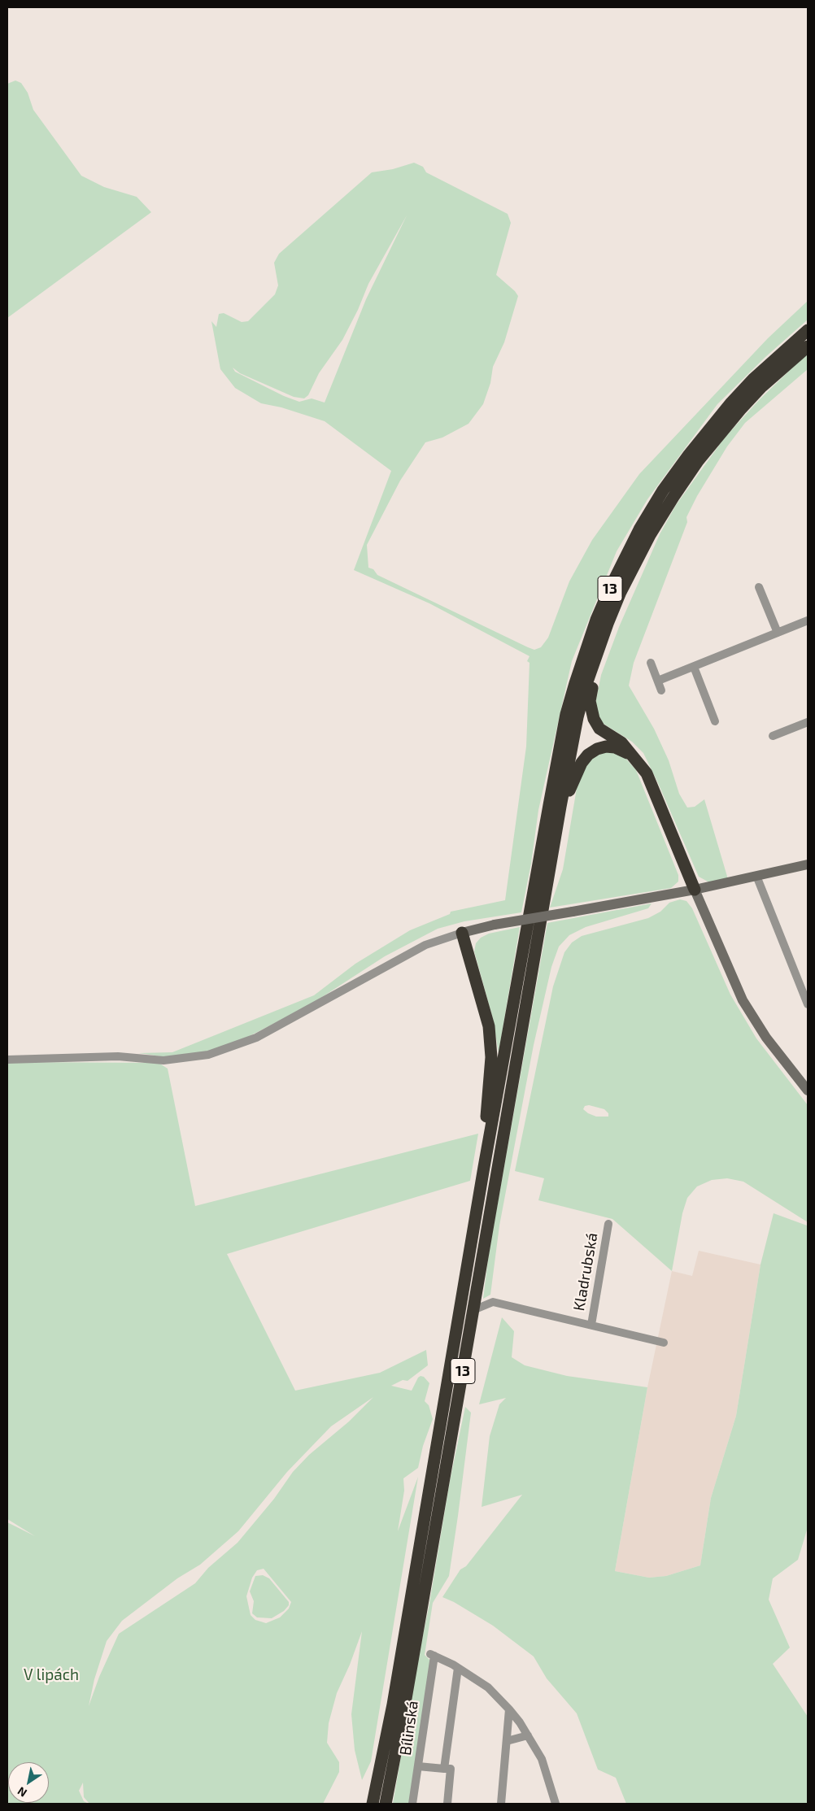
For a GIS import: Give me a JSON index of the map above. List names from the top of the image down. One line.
{"streets":{"highway":["13"],"street":["Kladrubská","Bílinská"]},"crossings":[["13","Kladrubská"]],"parks":["V lipách"],"north":"bottom left"}
